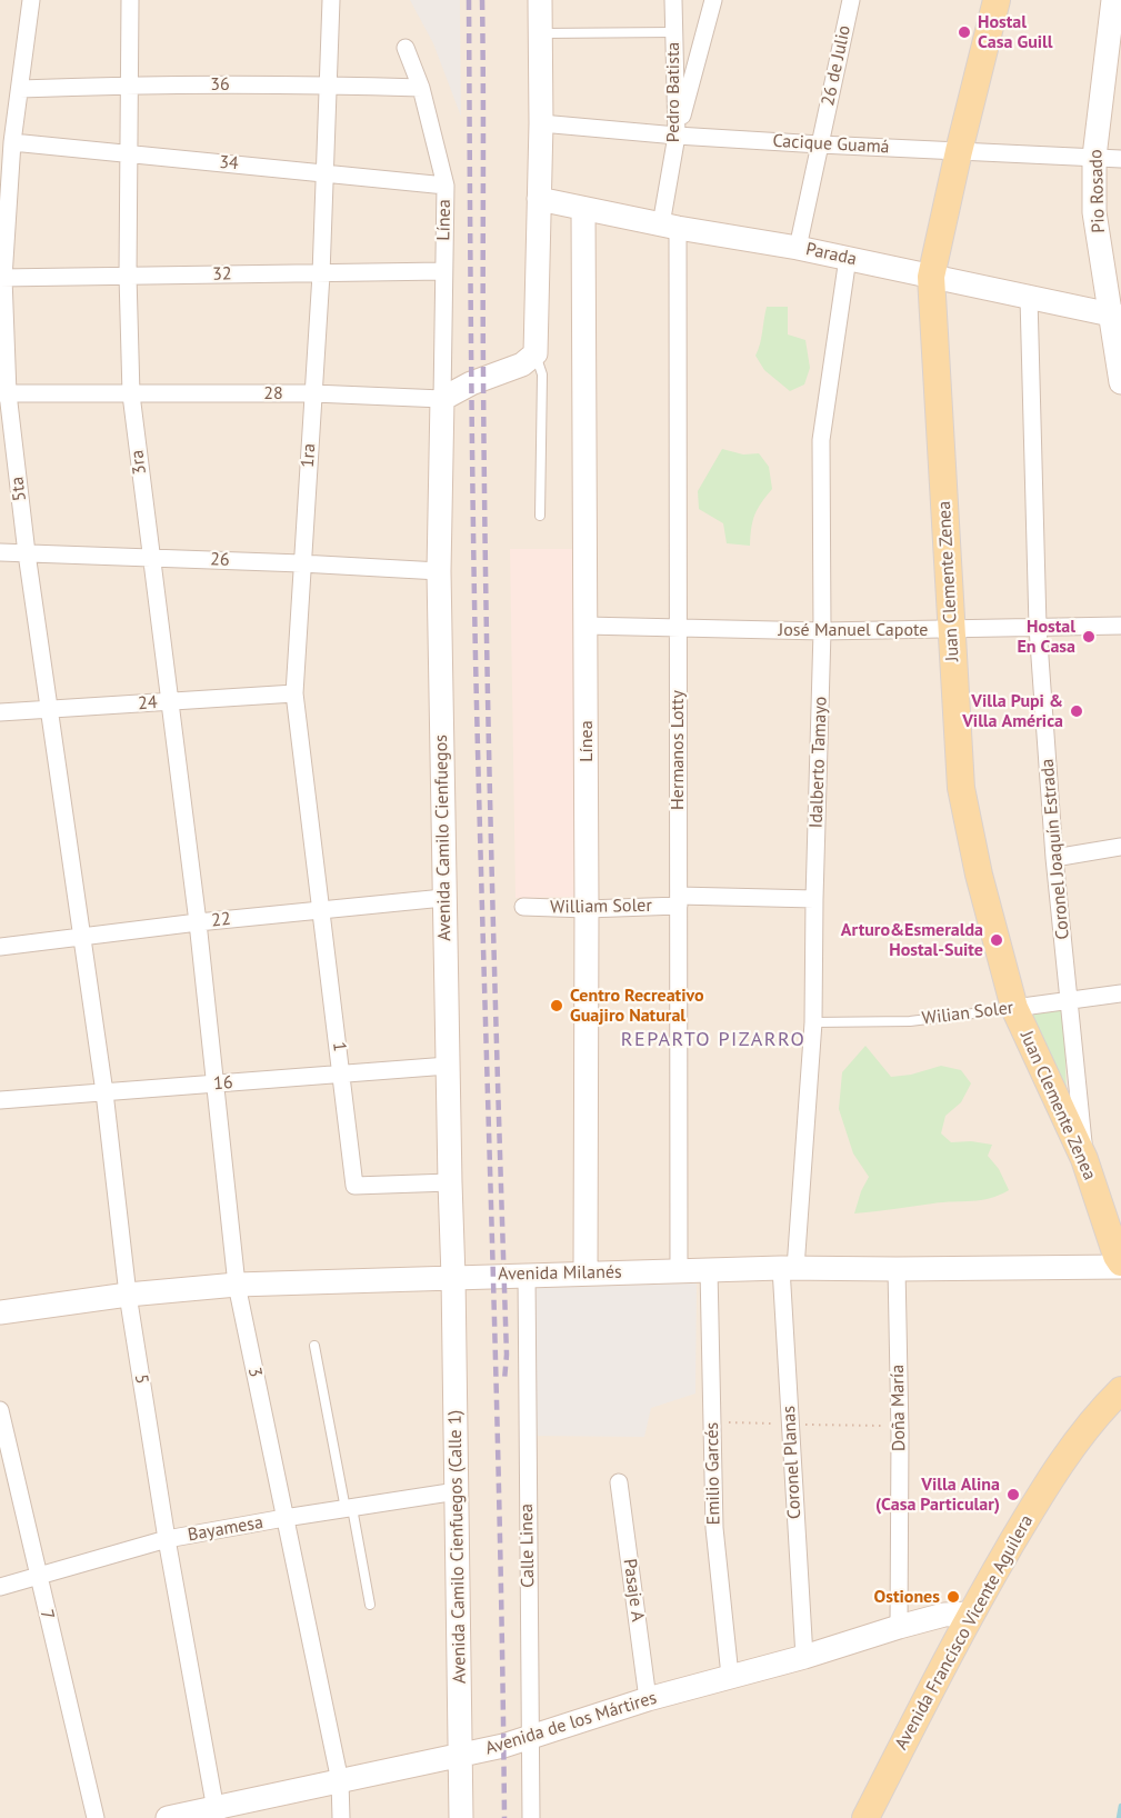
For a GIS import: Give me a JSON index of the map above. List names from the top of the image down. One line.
{"streets":{"main road":["Juan Clemente Zenea","Avenida Francisco Vicente Aguilera"],"street":["26 de Julio","36","Pedro Batista","Cacique Guamá","34","Pio Rosado","Línea","Parada","32","28","1ra","3ra","5ta","26","José Manuel Capote","24","Hermanos Lotty","Idalberto Tamayo","Avenida Camilo Cienfuegos","Coronel Joaquín Estrada","William Soler","22","Wilian Soler","1","16","Avenida Milanés","3","5","Doña María","Coronel Planas","Emilio Garcés","Bayamesa","Calle Linea","Avenida Camilo Cienfuegos (Calle 1)","Pasaje A","7","Avenida de los Mártires"]},"crossings":[["26 de Julio","Cacique Guamá"],["26 de Julio","Parada"],["36","Línea"],["36","1ra"],["36","3ra"],["36","5ta"],["Pedro Batista","Cacique Guamá"],["Pedro Batista","Parada"],["Pedro Batista","Hermanos Lotty"],["Cacique Guamá","Pio Rosado"],["Cacique Guamá","Juan Clemente Zenea"],["34","Línea"],["34","1ra"],["34","3ra"],["34","5ta"],["Pio Rosado","Parada"],["Línea","Parada"],["Línea","32"],["Línea","28"],["Línea","José Manuel Capote"],["Línea","Avenida Camilo Cienfuegos"],["Línea","William Soler"],["Línea","Avenida Milanés"],["Parada","Juan Clemente Zenea"],["Parada","Hermanos Lotty"],["Parada","Idalberto Tamayo"],["Parada","Coronel Joaquín Estrada"],["32","1ra"],["32","3ra"],["32","5ta"],["28","1ra"],["28","3ra"],["28","5ta"],["28","Avenida Camilo Cienfuegos"],["1ra","26"],["1ra","24"],["1ra","22"],["1ra","1"],["3ra","26"],["3ra","24"],["3ra","22"],["3ra","3"],["5ta","26"],["5ta","24"],["5ta","22"],["5ta","5"],["26","Avenida Camilo Cienfuegos"],["Juan Clemente Zenea","José Manuel Capote"],["Juan Clemente Zenea","Coronel Joaquín Estrada"],["Juan Clemente Zenea","Wilian Soler"],["Juan Clemente Zenea","Avenida Milanés"],["José Manuel Capote","Hermanos Lotty"],["José Manuel Capote","Idalberto Tamayo"],["José Manuel Capote","Coronel Joaquín Estrada"],["Hermanos Lotty","William Soler"],["Hermanos Lotty","Avenida Milanés"],["Idalberto Tamayo","William Soler"],["Idalberto Tamayo","Wilian Soler"],["Idalberto Tamayo","Avenida Milanés"],["Idalberto Tamayo","Coronel Planas"],["Avenida Camilo Cienfuegos","22"],["Avenida Camilo Cienfuegos","1"],["Avenida Camilo Cienfuegos","16"],["Avenida Camilo Cienfuegos","Avenida Milanés"],["Avenida Camilo Cienfuegos","Avenida Camilo Cienfuegos (Calle 1)"],["Coronel Joaquín Estrada","Wilian Soler"],["22","1"],["22","3"],["22","5"],["1","16"],["16","3"],["16","5"],["Avenida Milanés","3"],["Avenida Milanés","5"],["Avenida Milanés","Doña María"],["Avenida Milanés","Coronel Planas"],["Avenida Milanés","Emilio Garcés"],["Avenida Milanés","Calle Linea"],["Avenida Milanés","Avenida Camilo Cienfuegos (Calle 1)"],["3","Bayamesa"],["3","Avenida de los Mártires"],["5","Bayamesa"],["5","Avenida de los Mártires"],["Doña María","Avenida de los Mártires"],["Coronel Planas","Avenida de los Mártires"],["Emilio Garcés","Avenida de los Mártires"],["Bayamesa","Avenida Camilo Cienfuegos (Calle 1)"],["Bayamesa","7"],["Calle Linea","Avenida de los Mártires"],["Avenida Camilo Cienfuegos (Calle 1)","Avenida de los Mártires"],["Pasaje A","Avenida de los Mártires"],["Avenida Francisco Vicente Aguilera","Avenida de los Mártires"]],"districts":["REPARTO PIZARRO"],"places":["Hostal Casa Guill","Hostal En Casa","Villa Pupi & Villa América","Arturo&Esmeralda Hostal-Suite","Centro Recreativo Guajiro Natural","Villa Alina (Casa Particular)","Ostiones"]}
